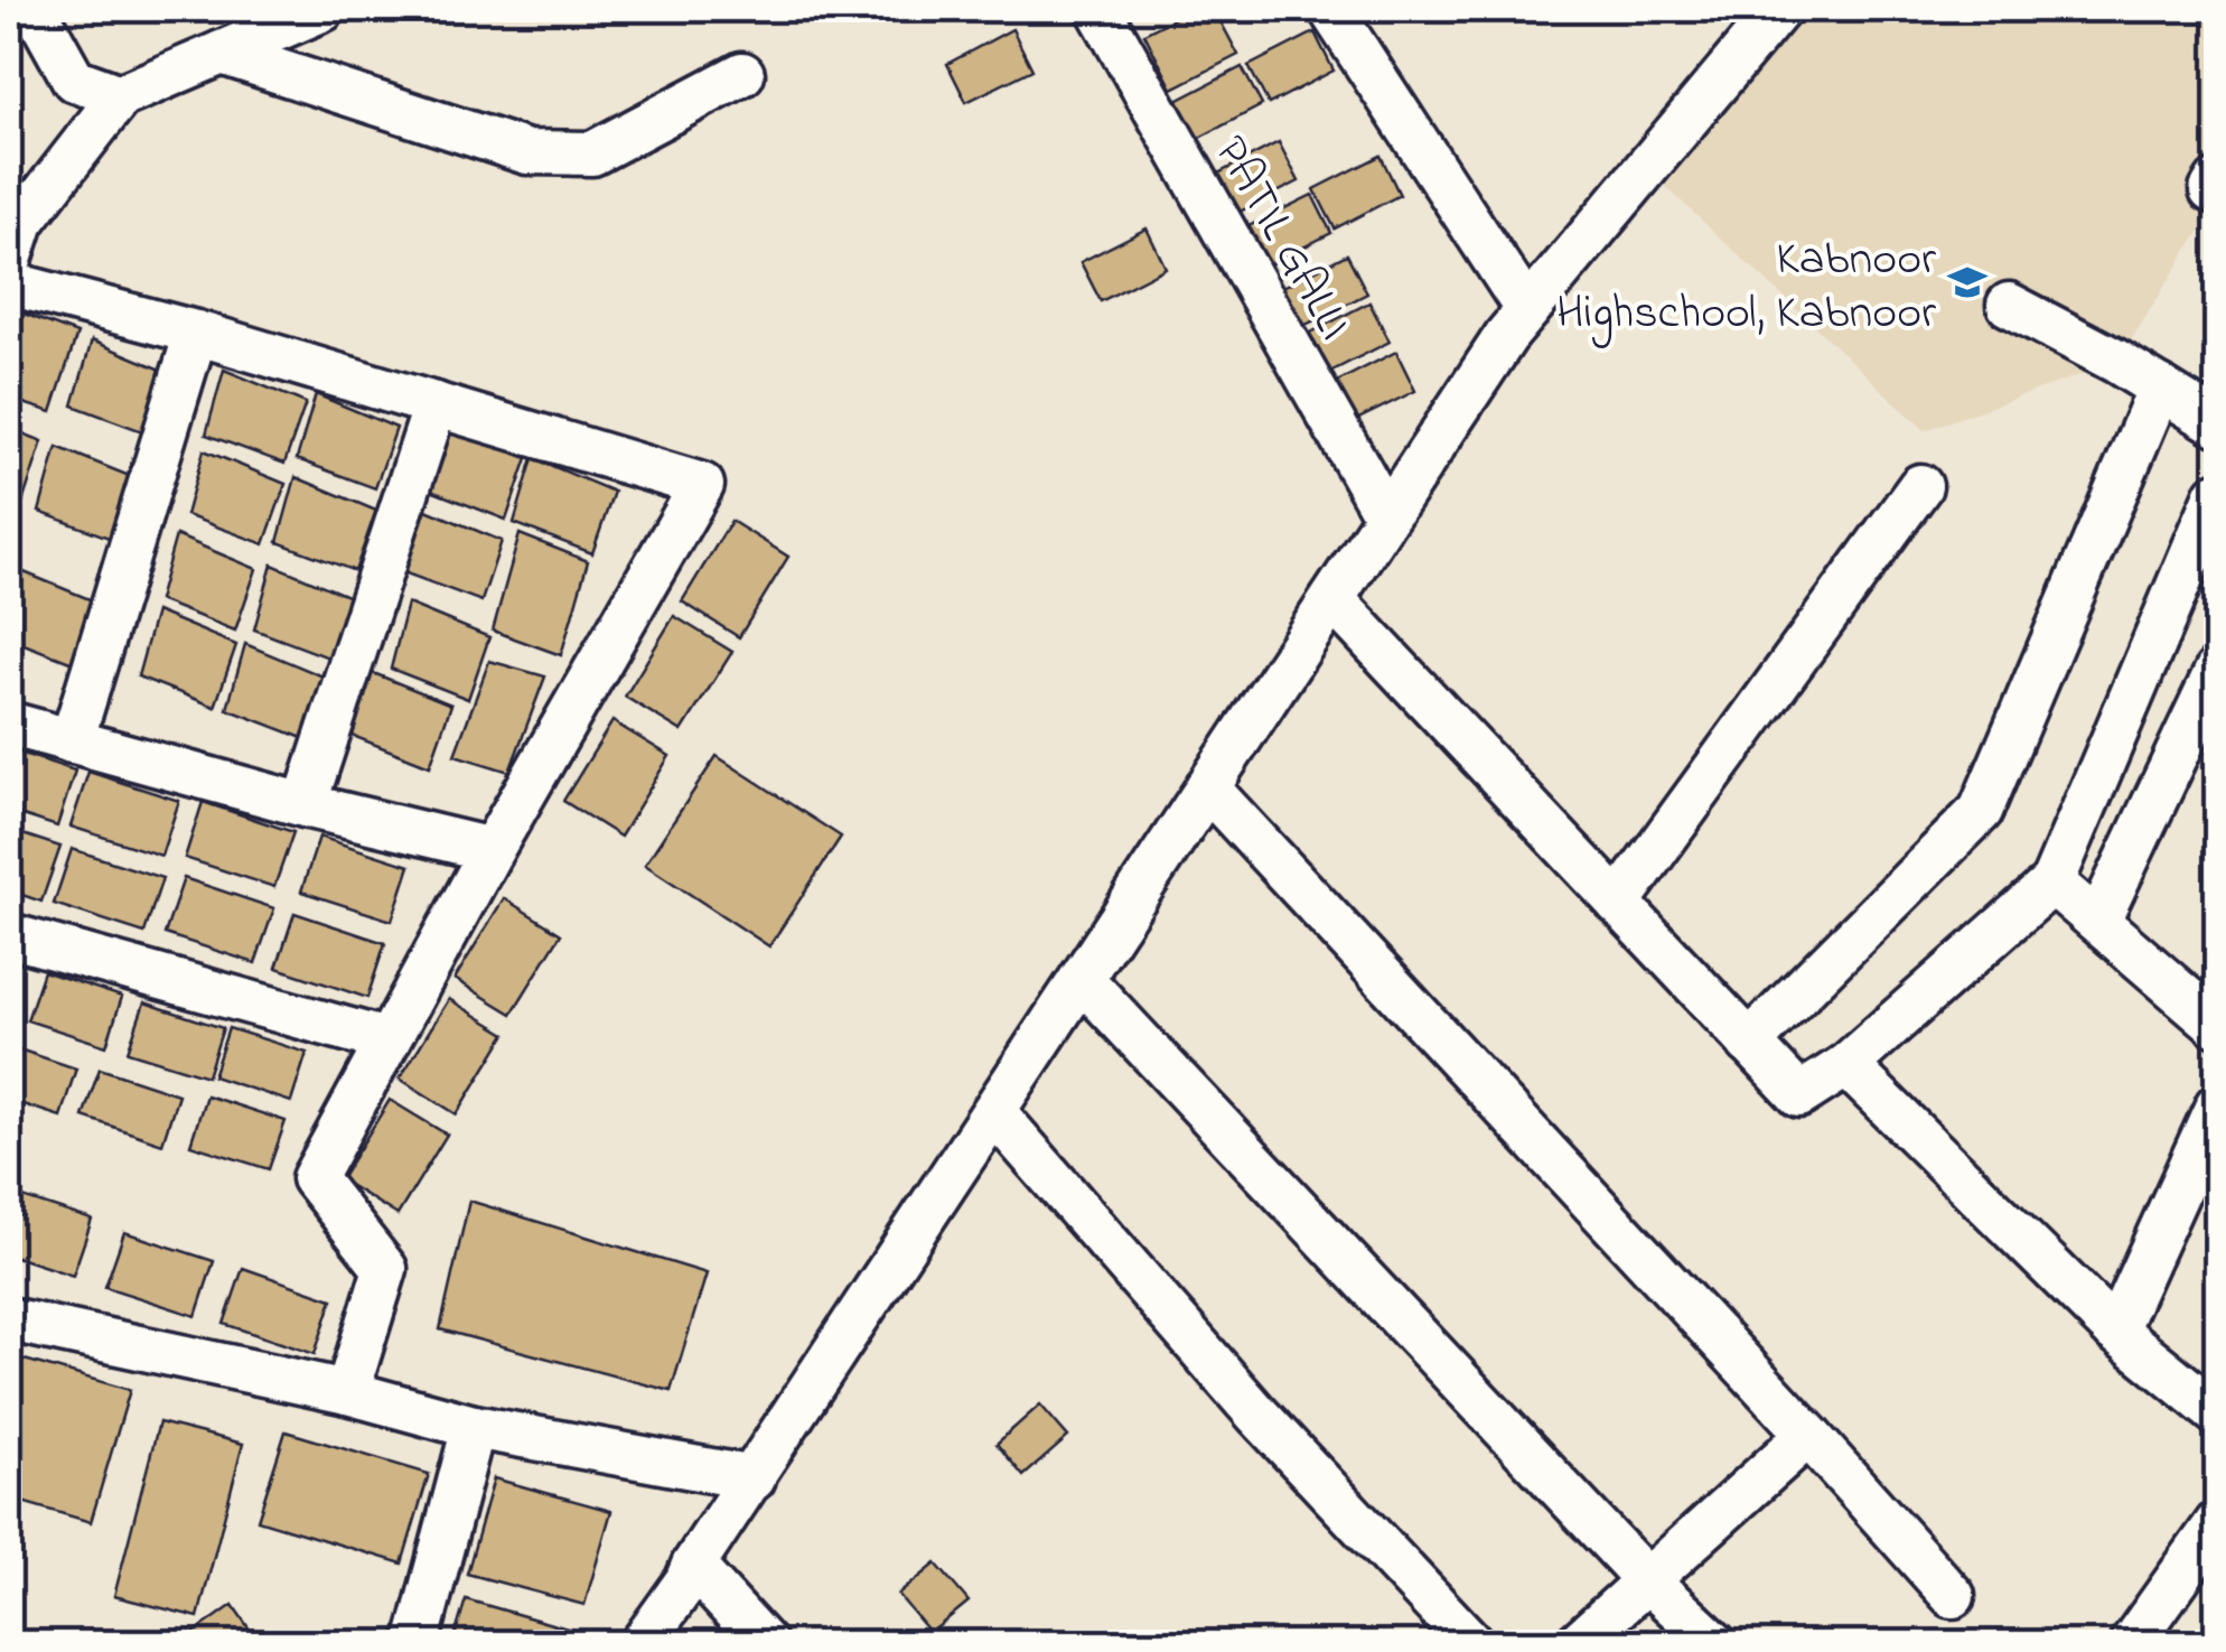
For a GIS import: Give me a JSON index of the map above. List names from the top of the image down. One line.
{"streets":{"street":["PATIL GALLI"]},"places":{"school or university":["Kabnoor Highschool, Kabnoor"]}}
